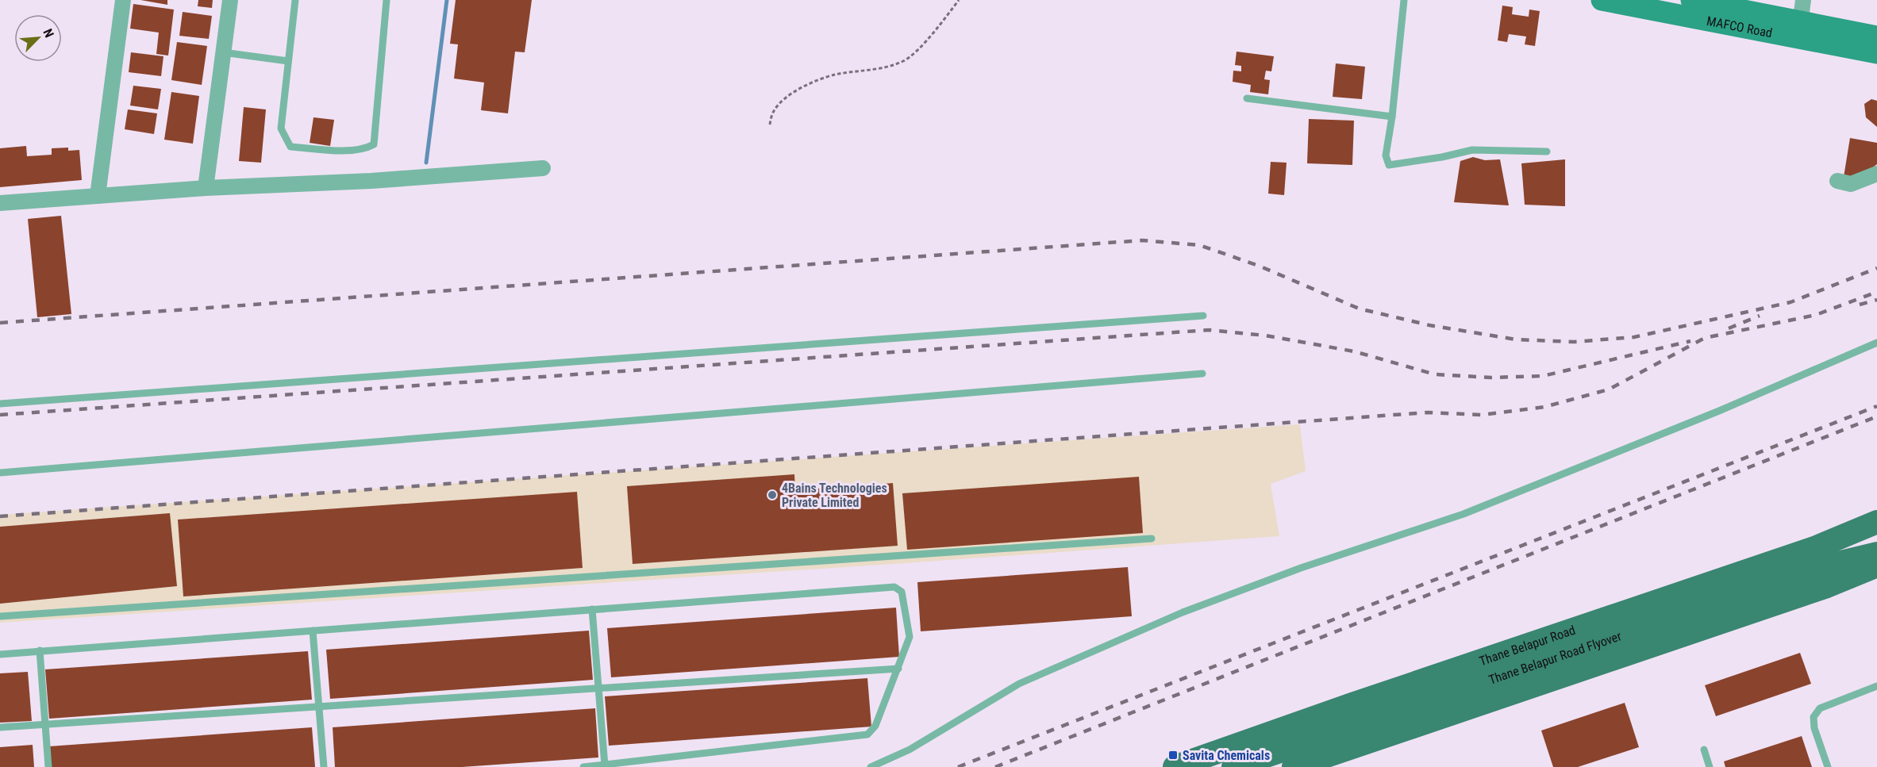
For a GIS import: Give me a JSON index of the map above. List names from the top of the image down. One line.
{"streets":{"main road":["MAFCO Road","Thane Belapur Road","Thane Belapur Road Flyover"]},"crossings":[["Thane Belapur Road","Thane Belapur Road Flyover"]],"places":{"other":["4Bains Technologies Private Limited"],"transit":["Savita Chemicals"]},"north":"top right"}
